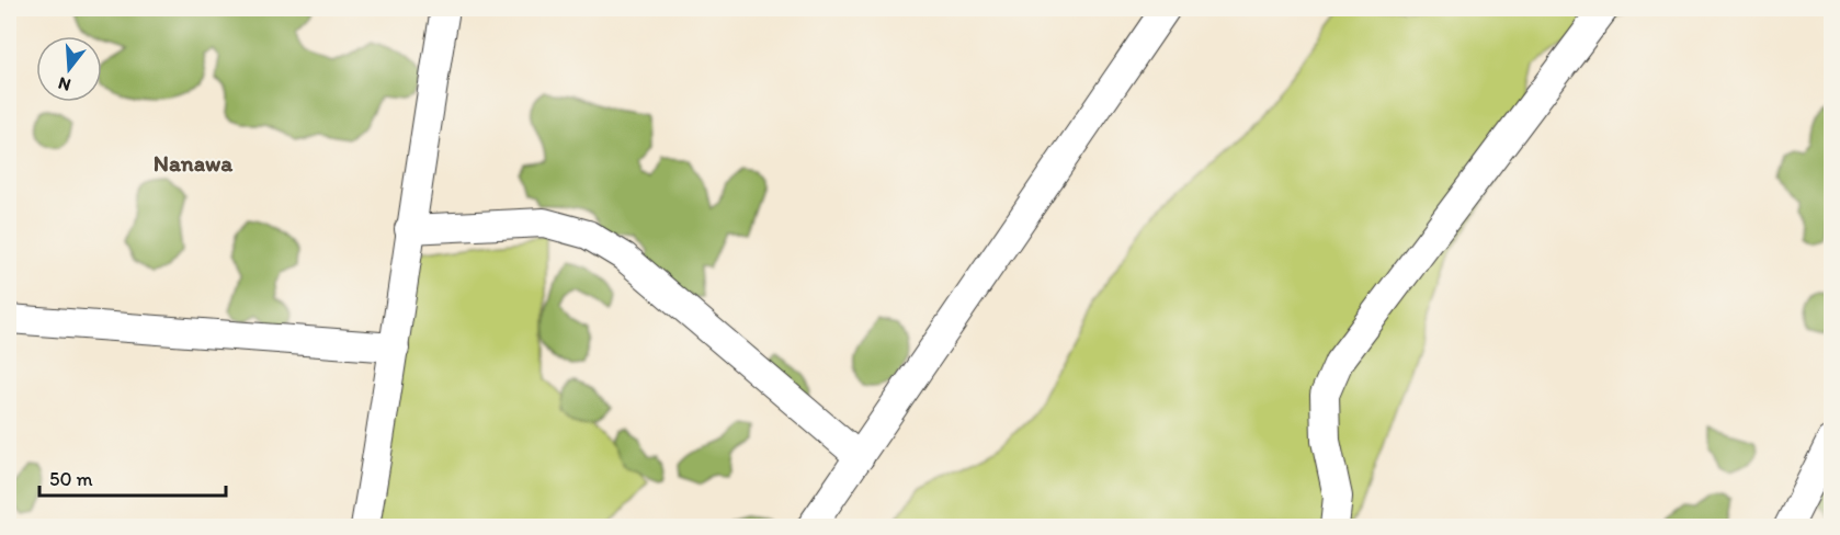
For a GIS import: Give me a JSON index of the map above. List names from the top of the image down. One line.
{"districts":["Nanawa"],"scale_bar":"50 m","north":"bottom"}
